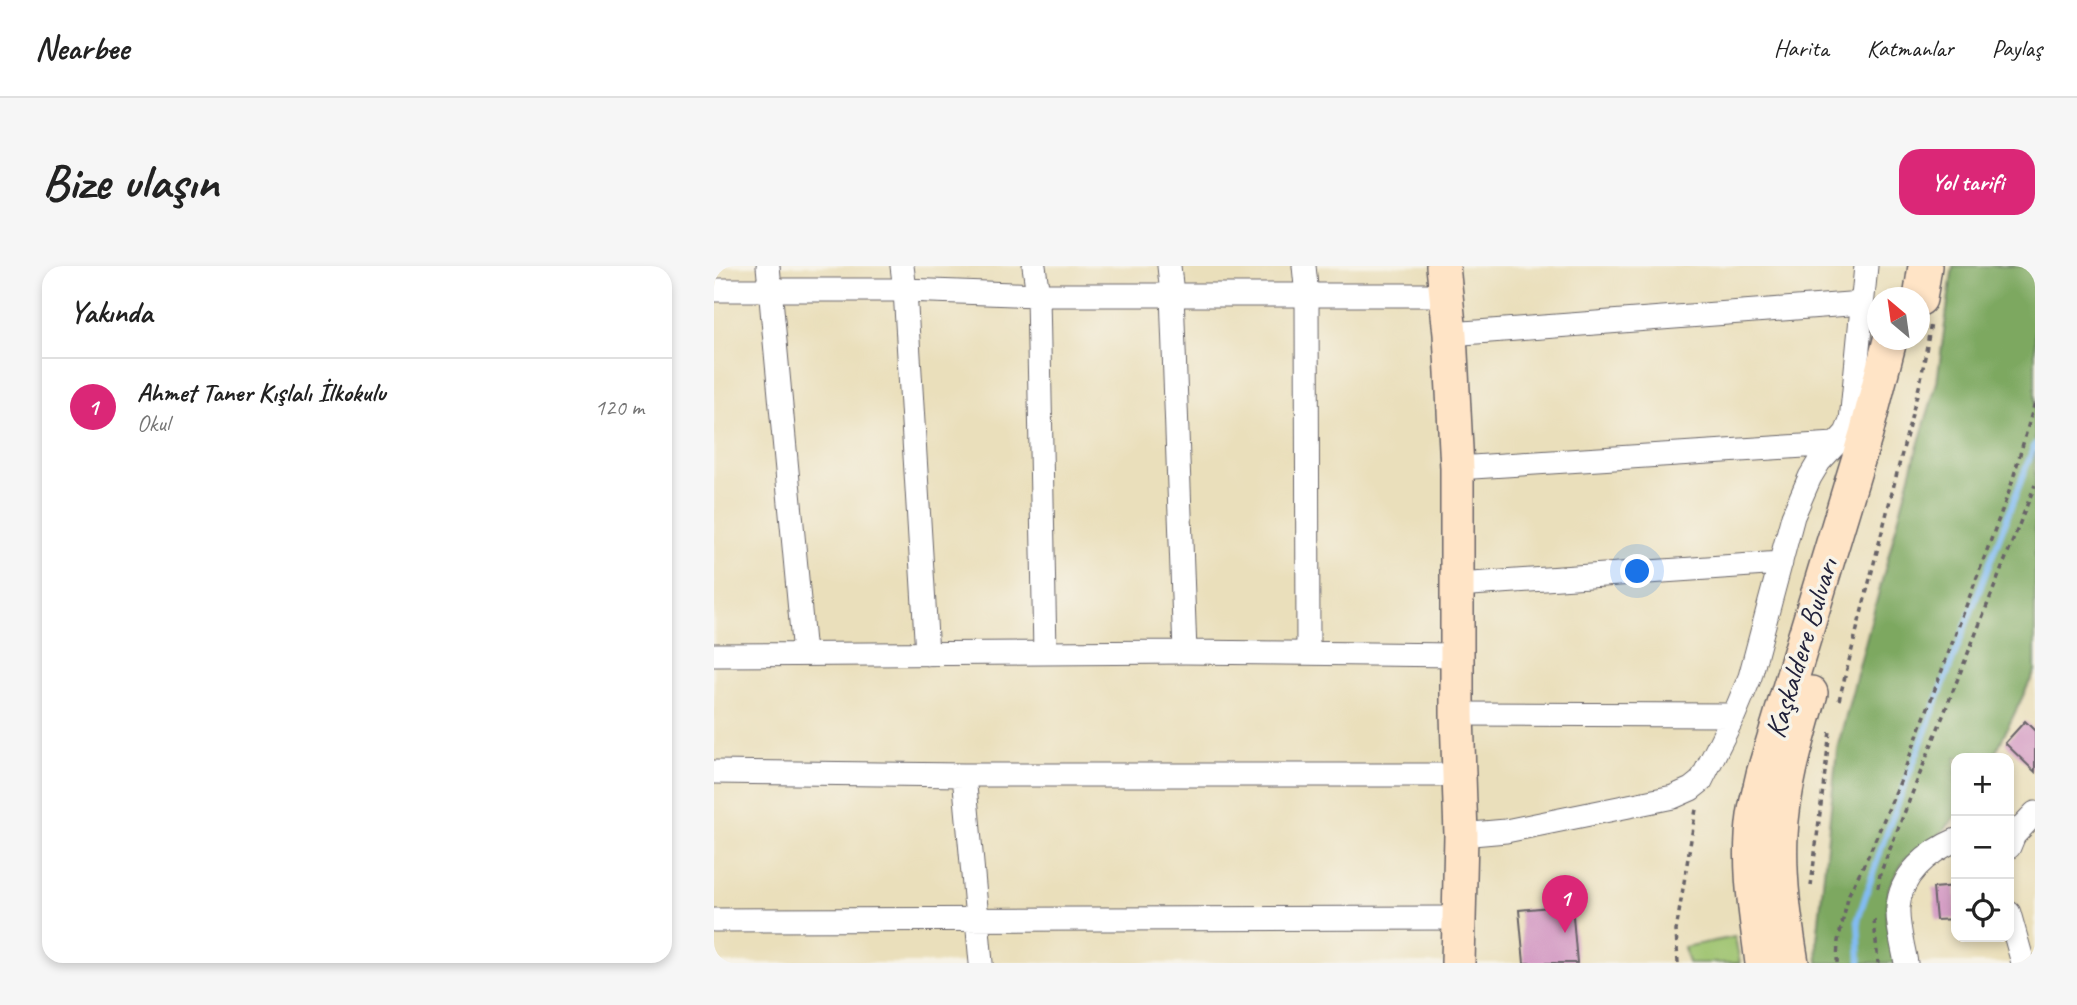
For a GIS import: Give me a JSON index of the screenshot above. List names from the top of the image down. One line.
{"streets":{"main road":["Kaşkaldere Bulvarı"]},"north":"top left","page":{"header":"Nearbee","nav":["Harita","Katmanlar","Paylaş"],"buttons":"Yol tarifi","title":"Bize ulaşın","heading":"Yakında","list":[{"mark":"1","name":"Ahmet Taner Kışlalı İlkokulu","note":"Okul","value":"120 m"}],"map_buttons":["+","−"],"pins":"1"}}
